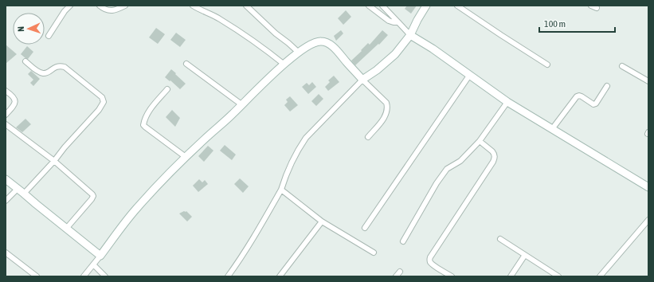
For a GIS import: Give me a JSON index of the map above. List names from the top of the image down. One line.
{"scale_bar":"100 m","north":"left"}
